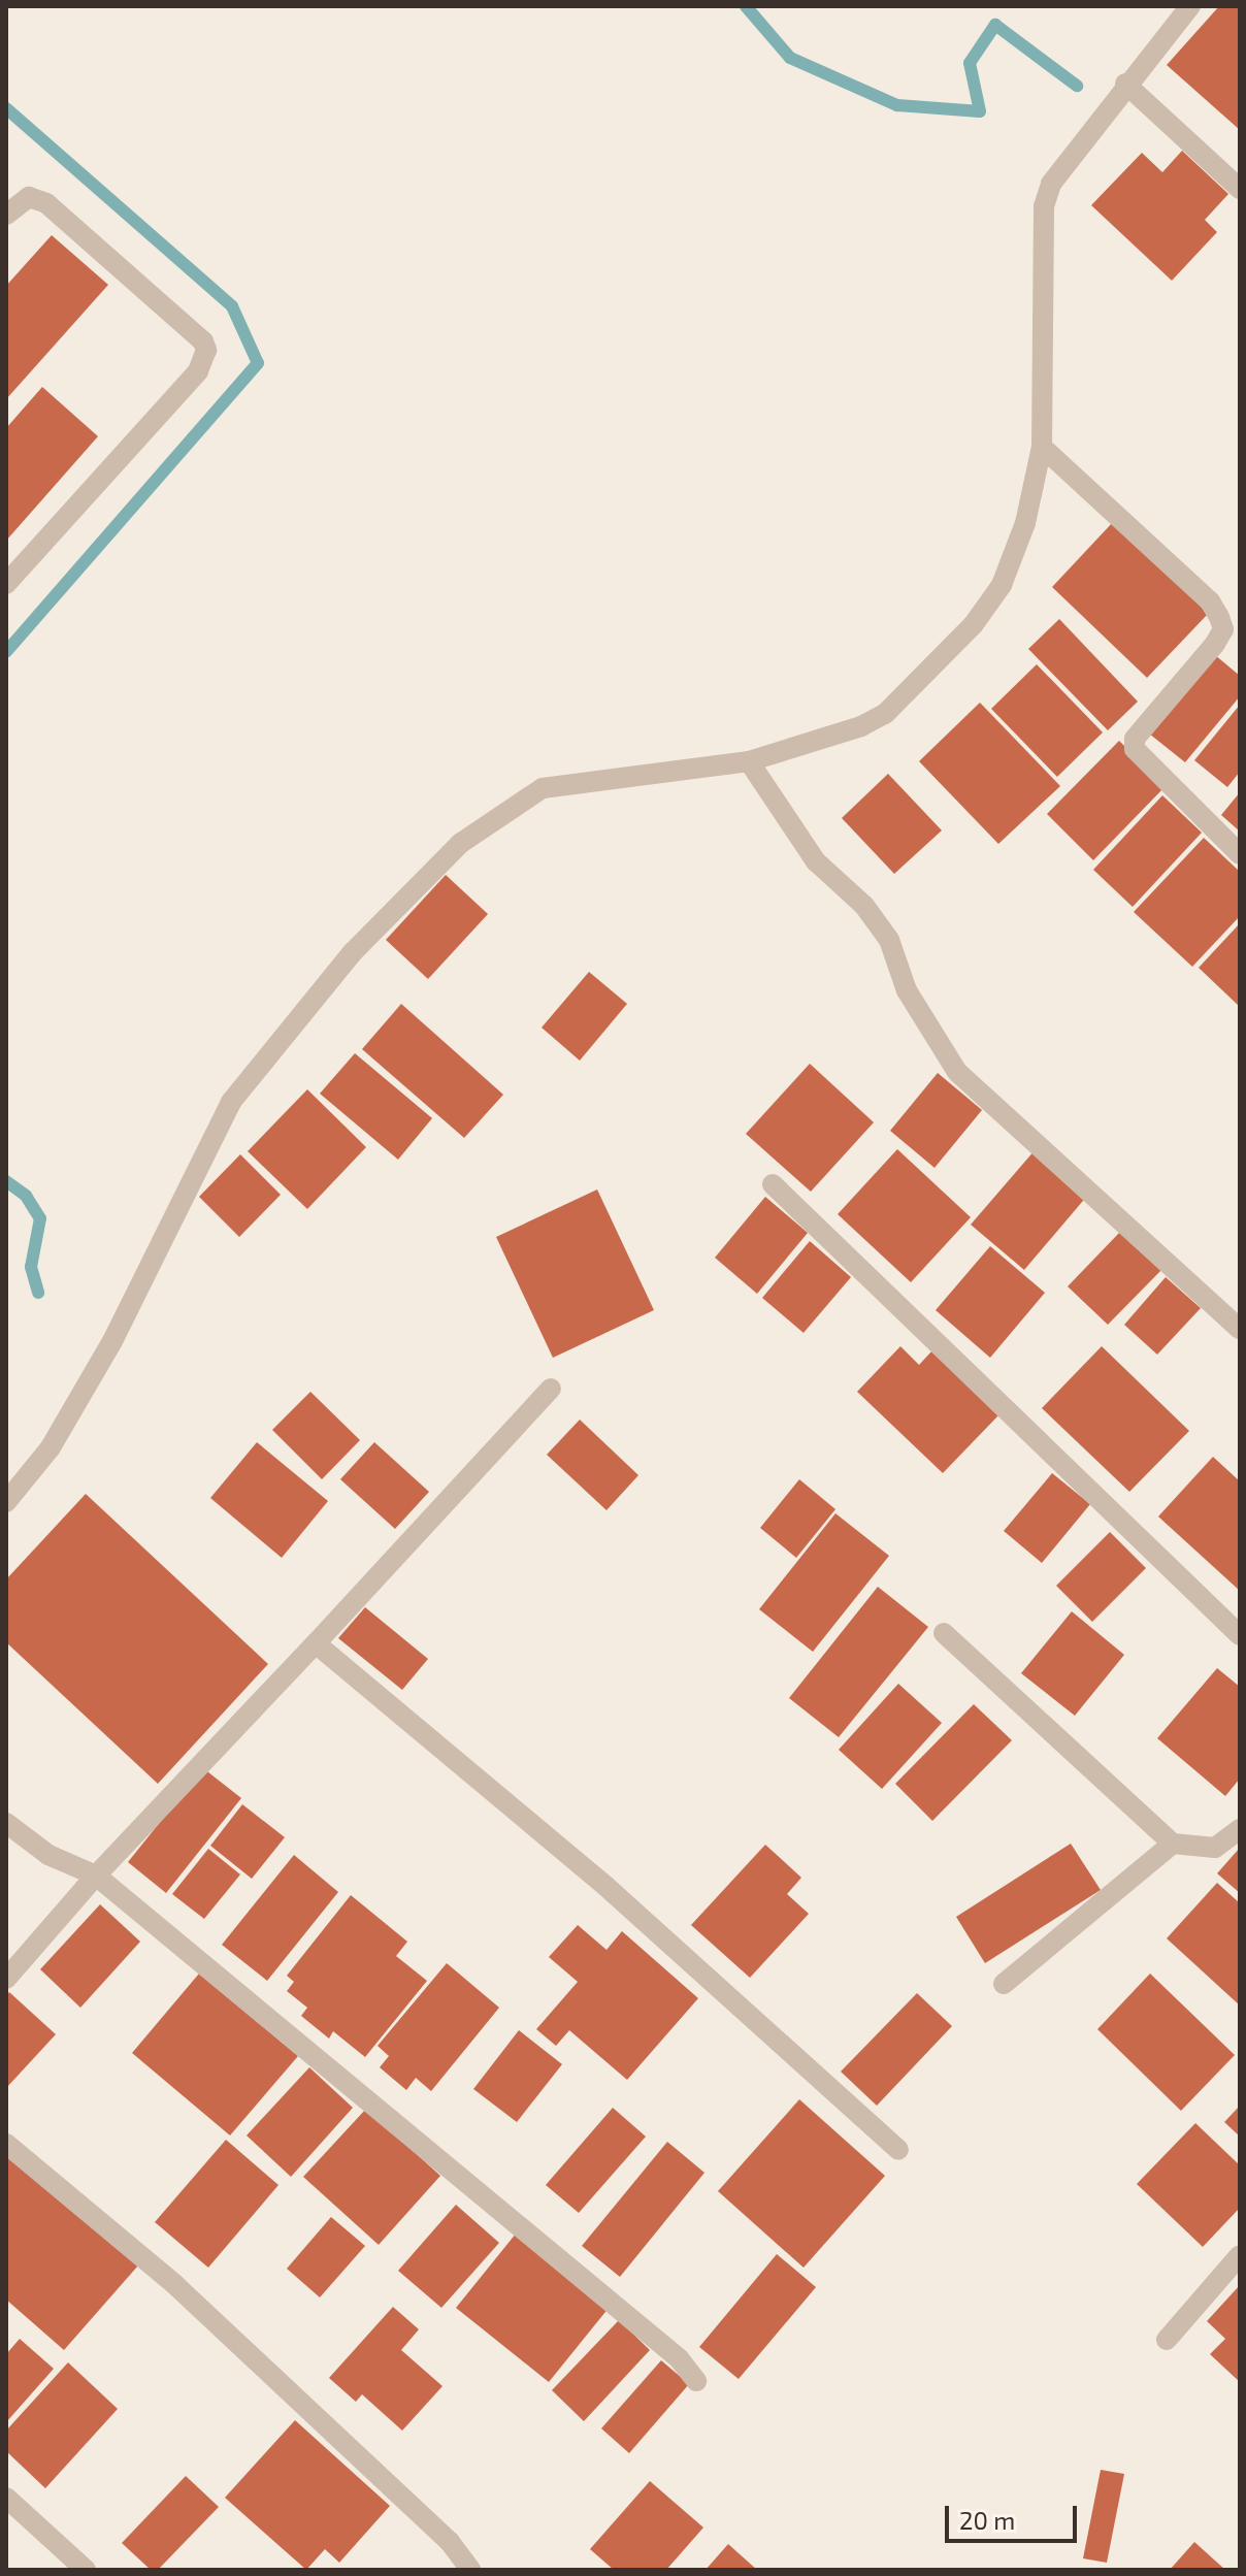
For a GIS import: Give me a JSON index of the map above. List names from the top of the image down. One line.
{"scale_bar":"20 m"}
